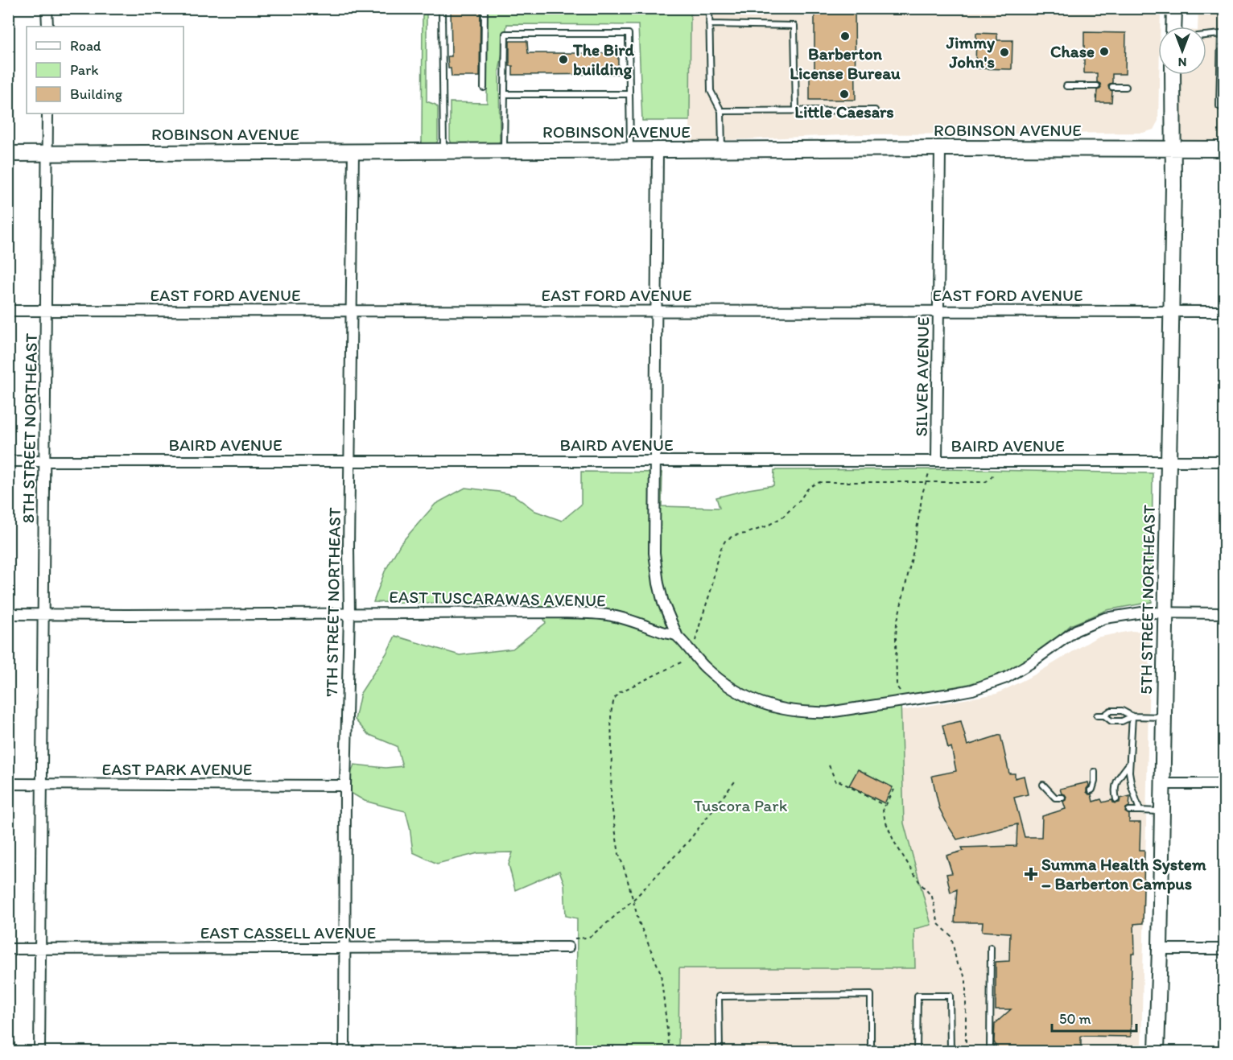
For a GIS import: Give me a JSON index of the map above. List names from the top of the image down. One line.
{"streets":{"main road":["ROBINSON AVENUE","5TH STREET NORTHEAST"],"street":["EAST FORD AVENUE","SILVER AVENUE","8TH STREET NORTHEAST","BAIRD AVENUE","EAST TUSCARAWAS AVENUE","7TH STREET NORTHEAST","EAST PARK AVENUE","EAST CASSELL AVENUE"]},"crossings":[["ROBINSON AVENUE","SILVER AVENUE"],["ROBINSON AVENUE","8TH STREET NORTHEAST"],["ROBINSON AVENUE","5TH STREET NORTHEAST"],["ROBINSON AVENUE","7TH STREET NORTHEAST"],["EAST FORD AVENUE","SILVER AVENUE"],["EAST FORD AVENUE","8TH STREET NORTHEAST"],["EAST FORD AVENUE","5TH STREET NORTHEAST"],["EAST FORD AVENUE","7TH STREET NORTHEAST"],["SILVER AVENUE","BAIRD AVENUE"],["8TH STREET NORTHEAST","BAIRD AVENUE"],["8TH STREET NORTHEAST","EAST TUSCARAWAS AVENUE"],["8TH STREET NORTHEAST","EAST PARK AVENUE"],["8TH STREET NORTHEAST","EAST CASSELL AVENUE"],["BAIRD AVENUE","5TH STREET NORTHEAST"],["BAIRD AVENUE","7TH STREET NORTHEAST"],["EAST TUSCARAWAS AVENUE","7TH STREET NORTHEAST"],["7TH STREET NORTHEAST","EAST PARK AVENUE"],["7TH STREET NORTHEAST","EAST CASSELL AVENUE"]],"parks":["Tuscora Park"],"places":{"other":["Barberton License Bureau","Chase","Jimmy John's","The Bird building","Little Caesars"],"health":["Summa Health System – Barberton Campus"]},"legend":["Road","Park","Building"],"scale_bar":"50 m","north":"bottom"}
